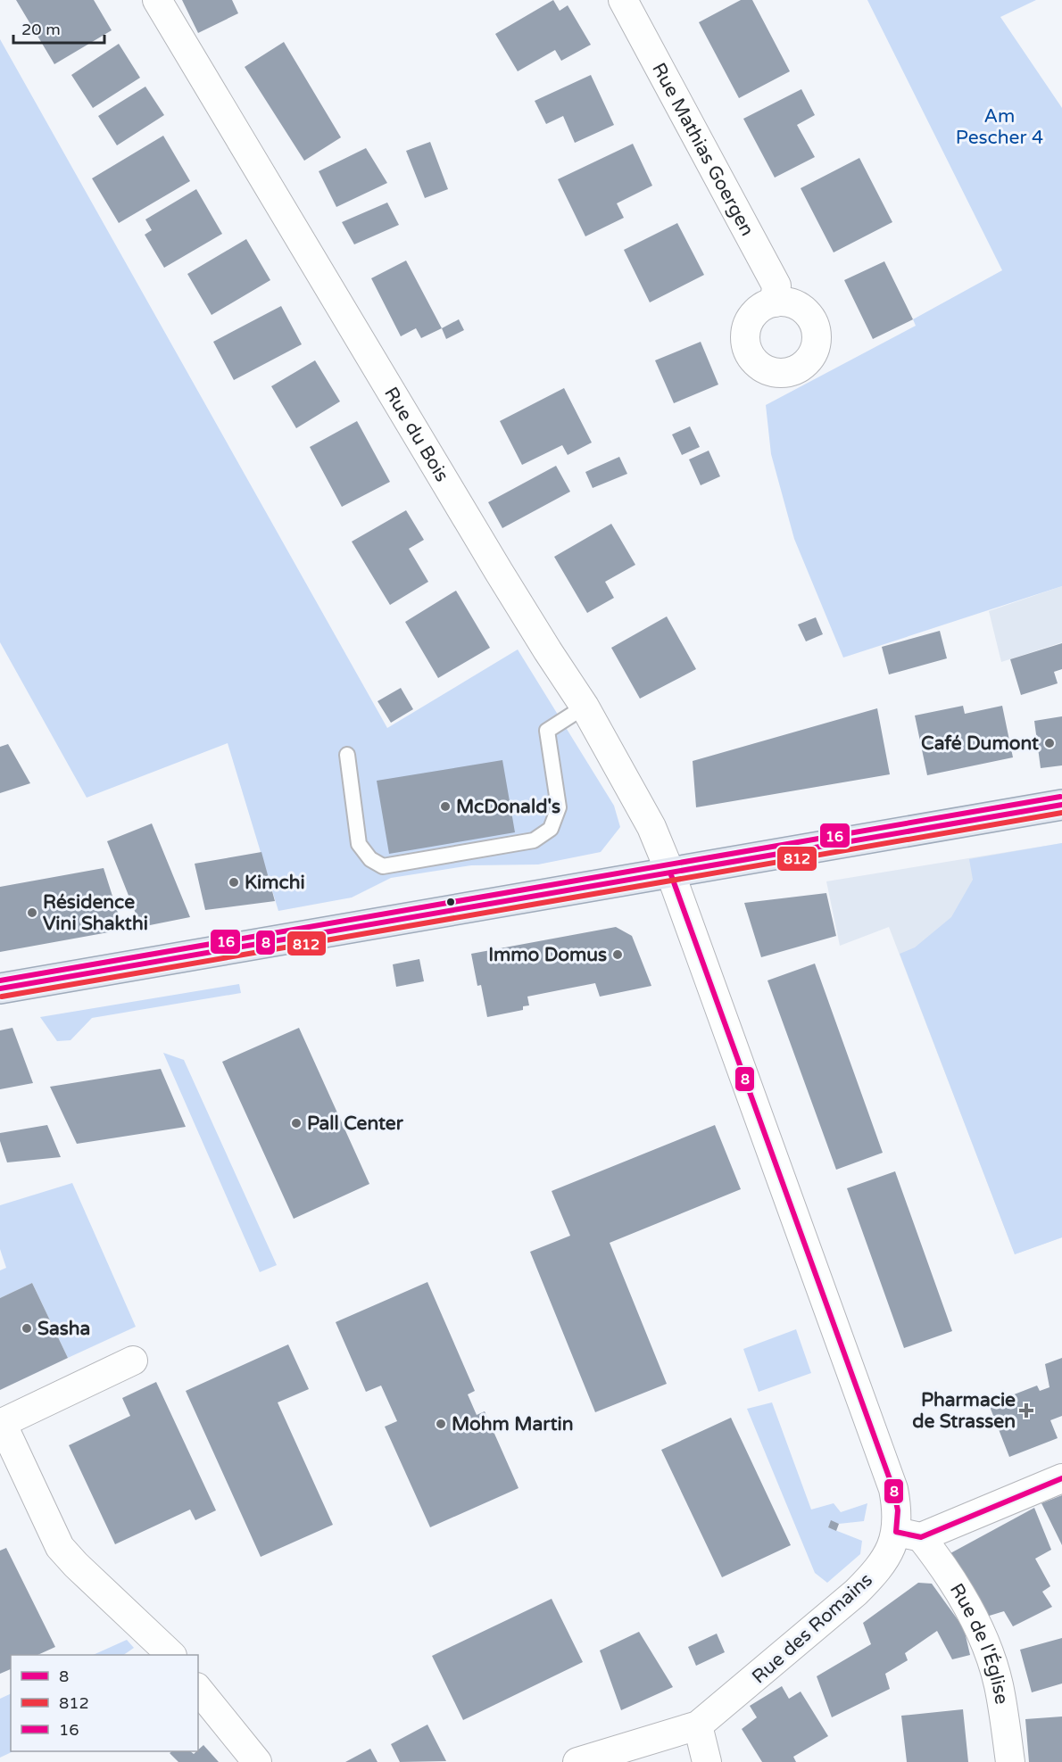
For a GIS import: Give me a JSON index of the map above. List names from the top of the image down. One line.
{"streets":{"street":["Rue Mathias Goergen","Rue du Bois","Rue des Romains","Rue de l'Église"]},"crossings":[["Rue des Romains","Rue de l'Église"]],"parks":["Am Pescher 4"],"places":{"other":["Café Dumont","McDonald's","Kimchi","Résidence Vini Shakthi","Immo Domus","Pall Center","Sasha","Mohm Martin"],"health":["Pharmacie de Strassen"]},"lines":["transit line 16","transit line 8","transit line 812"],"legend":["8","812","16"],"scale_bar":"20 m"}
